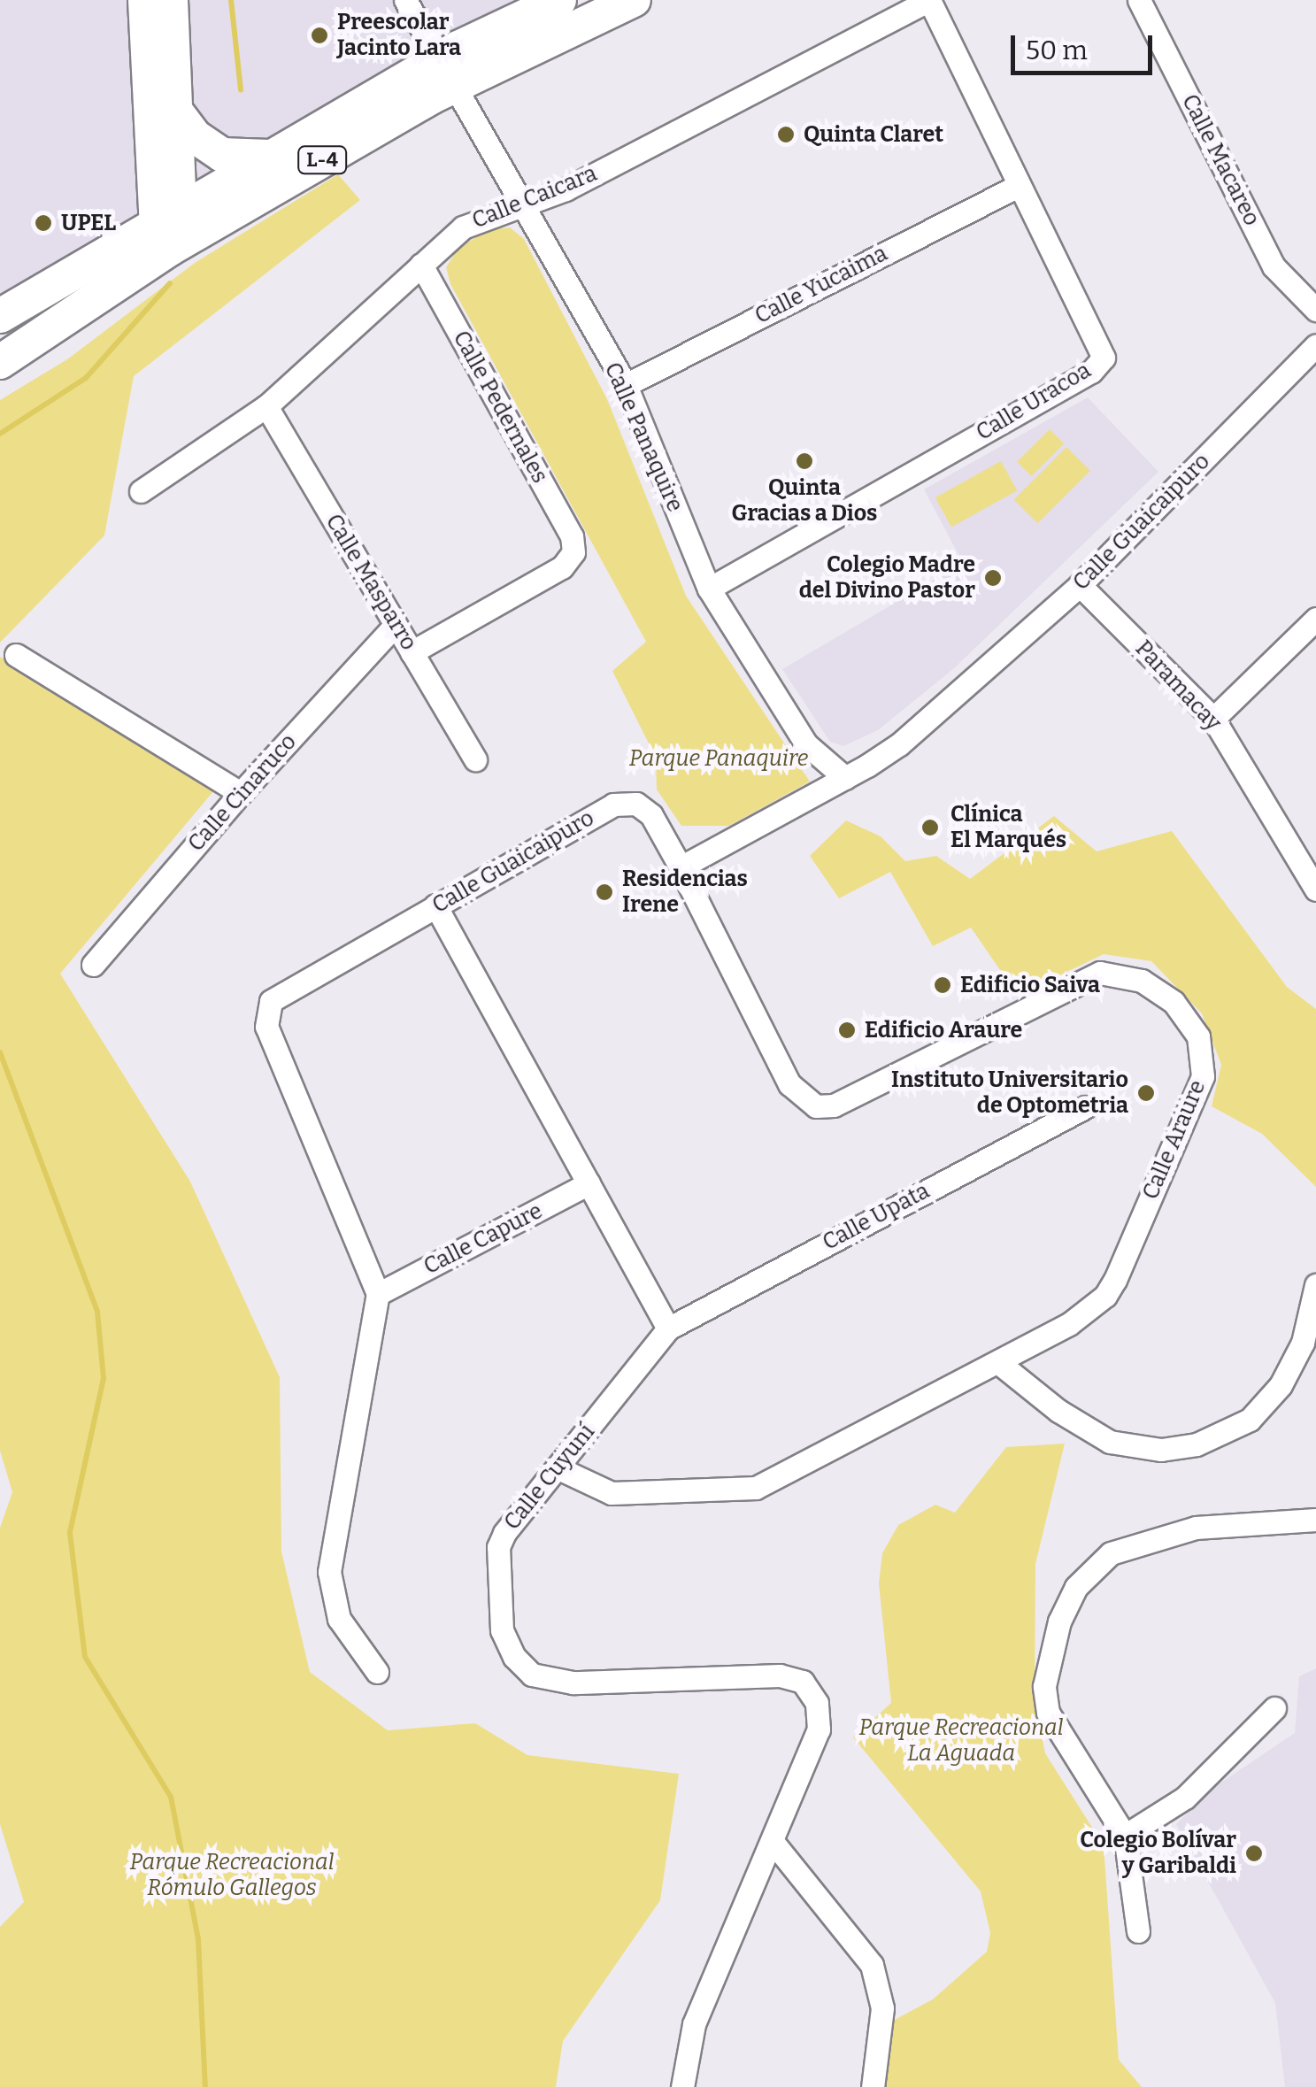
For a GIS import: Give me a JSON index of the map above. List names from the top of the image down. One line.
{"streets":{"main road":["L-4"],"street":["Calle Macareo","Calle Caicara","Calle Yucaima","Calle Uracoa","Calle Pedernales","Calle Panaquire","Calle Guaicaipuro","Calle Masparro","Paramacay","Calle Cinaruco","Calle Araure","Calle Upata","Calle Capure","Calle Cuyuní"]},"crossings":[["L-4","Calle Panaquire"],["Calle Caicara","Calle Uracoa"],["Calle Caicara","Calle Pedernales"],["Calle Caicara","Calle Panaquire"],["Calle Caicara","Calle Masparro"],["Calle Yucaima","Calle Uracoa"],["Calle Yucaima","Calle Panaquire"],["Calle Uracoa","Calle Panaquire"],["Calle Pedernales","Calle Masparro"],["Calle Panaquire","Calle Guaicaipuro"],["Calle Guaicaipuro","Paramacay"],["Calle Guaicaipuro","Calle Araure"],["Calle Guaicaipuro","Calle Capure"],["Calle Masparro","Calle Cinaruco"],["Calle Araure","Calle Cuyuní"],["Calle Upata","Calle Cuyuní"]],"parks":["Parque Panaquire","Parque Recreacional La Aguada","Parque Recreacional Rómulo Gallegos"],"places":["Preescolar Jacinto Lara","Quinta Claret","UPEL","Quinta Gracias a Dios","Colegio Madre del Divino Pastor","Clínica El Marqués","Residencias Irene","Edificio Saiva","Edificio Araure","Instituto Universitario de Optometria","Colegio Bolívar y Garibaldi"],"scale_bar":"50 m"}
